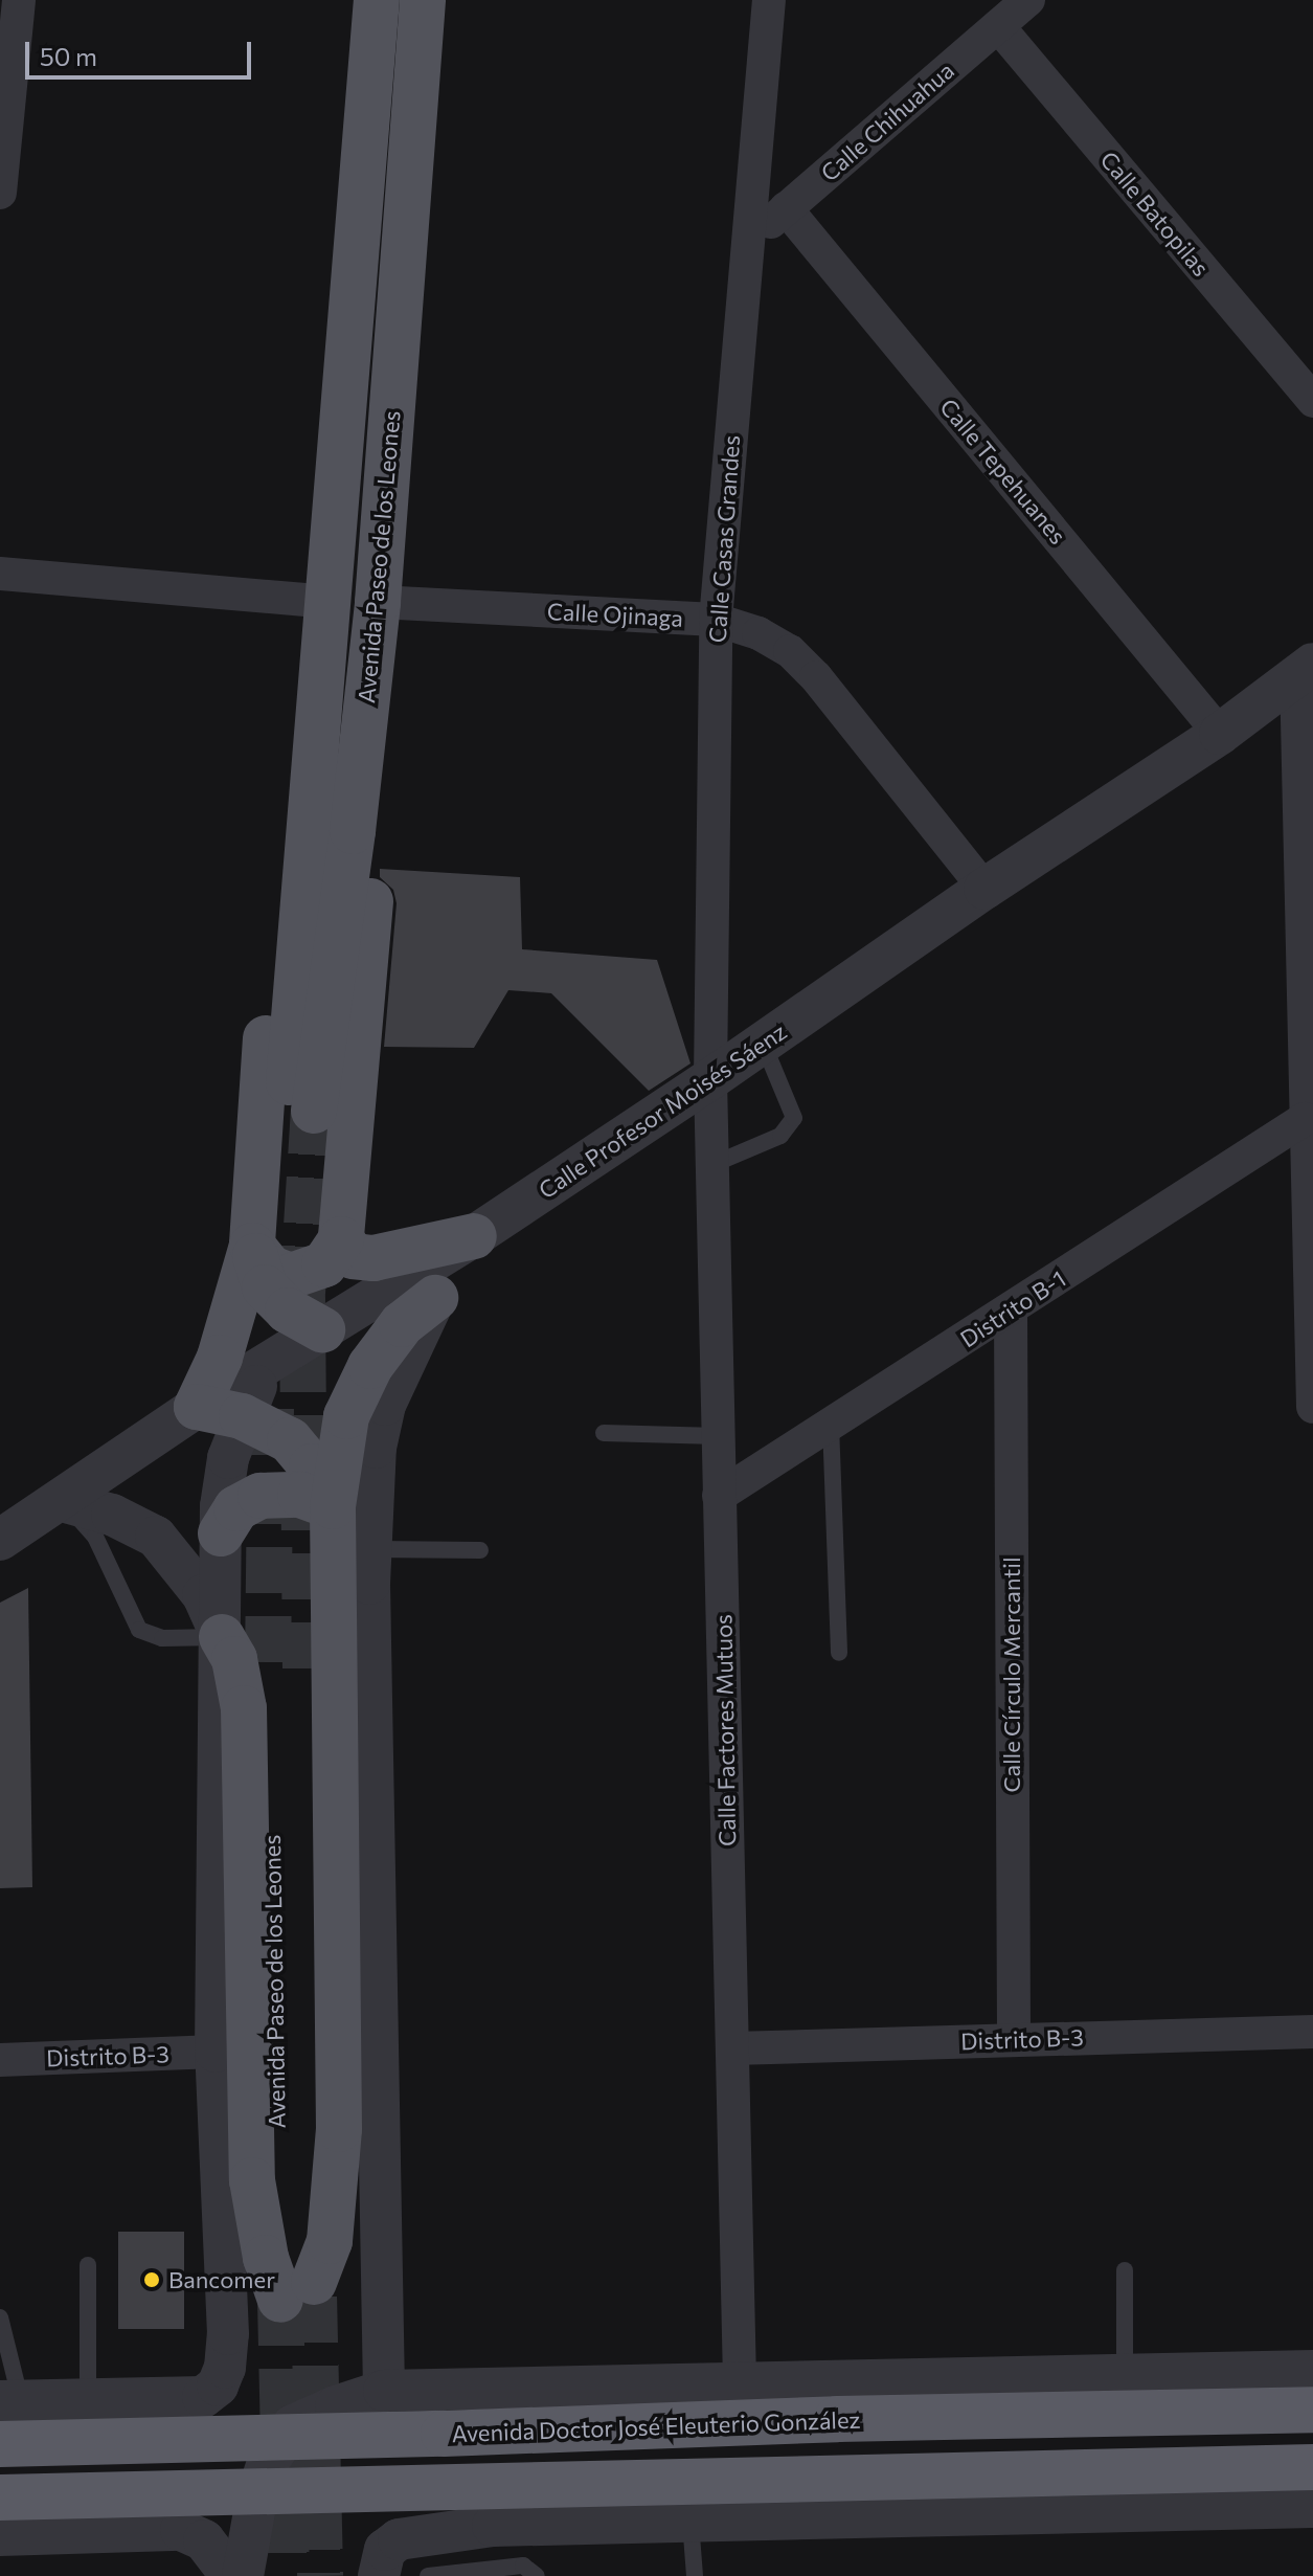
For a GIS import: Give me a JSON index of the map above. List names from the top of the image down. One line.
{"streets":{"highway":["Avenida Doctor José Eleuterio González"],"main road":["Avenida Paseo de los Leones"],"street":["Calle Chihuahua","Calle Batopilas","Calle Tepehuanes","Calle Casas Grandes","Calle Ojinaga","Calle Profesor Moisés Sáenz","Distrito B-1","Calle Círculo Mercantil","Calle Factores Mutuos","Distrito B-3"]},"crossings":[["Calle Chihuahua","Calle Batopilas"],["Calle Chihuahua","Calle Tepehuanes"],["Calle Chihuahua","Calle Casas Grandes"],["Calle Tepehuanes","Calle Profesor Moisés Sáenz"],["Calle Casas Grandes","Calle Ojinaga"],["Calle Casas Grandes","Calle Profesor Moisés Sáenz"],["Calle Casas Grandes","Calle Factores Mutuos"],["Avenida Paseo de los Leones","Calle Ojinaga"],["Calle Ojinaga","Calle Profesor Moisés Sáenz"],["Calle Profesor Moisés Sáenz","Calle Factores Mutuos"],["Distrito B-1","Calle Círculo Mercantil"],["Distrito B-1","Calle Factores Mutuos"],["Calle Círculo Mercantil","Distrito B-3"],["Calle Factores Mutuos","Distrito B-3"]],"places":["Bancomer"],"scale_bar":"50 m"}
